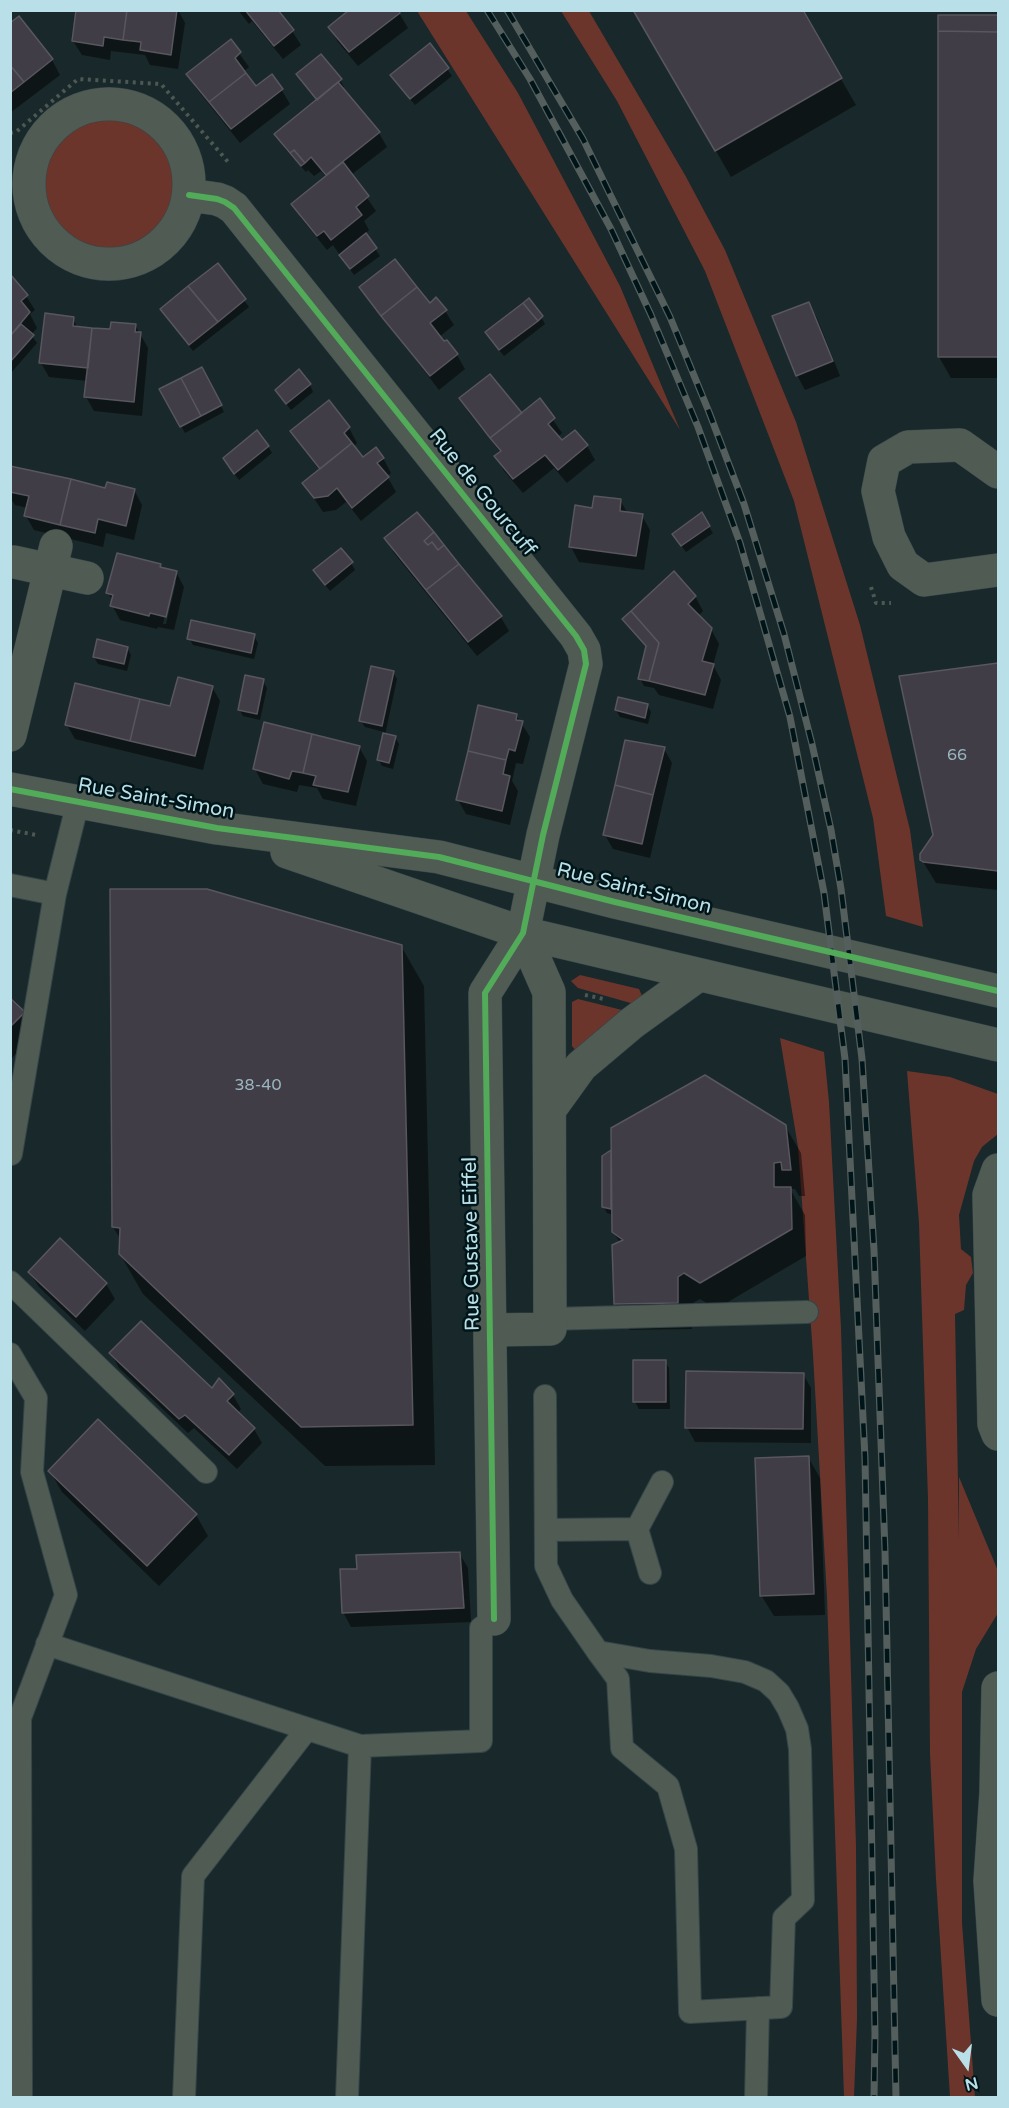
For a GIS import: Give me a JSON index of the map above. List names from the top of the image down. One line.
{"streets":{"street":["Rue de Gourcuff","Rue Saint-Simon","Rue Gustave Eiffel"]},"crossings":[["Rue de Gourcuff","Rue Saint-Simon"],["Rue de Gourcuff","Rue Gustave Eiffel"],["Rue Saint-Simon","Rue Gustave Eiffel"]],"house_numbers":["66","38-40"],"north":"bottom"}
